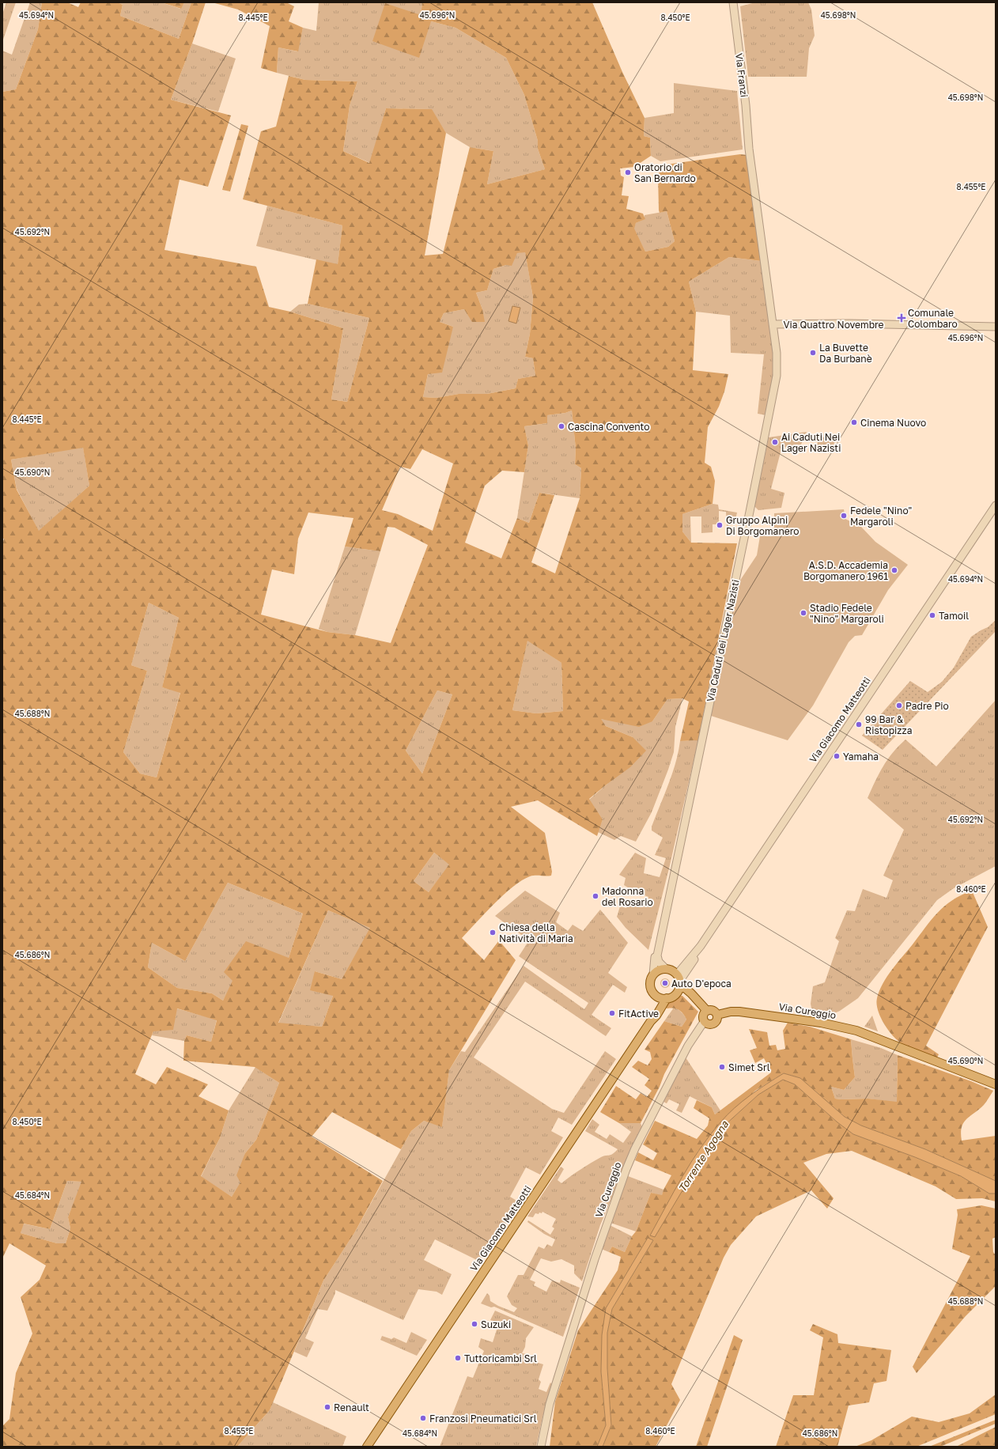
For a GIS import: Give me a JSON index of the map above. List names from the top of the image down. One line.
{"streets":{"main road":["Via Franzi","Via Quattro Novembre","Via Caduti dei Lager Nazisti","Via Giacomo Matteotti","Via Cureggio"]},"crossings":[["Via Franzi","Via Quattro Novembre"],["Via Quattro Novembre","Via Caduti dei Lager Nazisti"],["Via Caduti dei Lager Nazisti","Via Giacomo Matteotti"]],"water":["Torrente Agogna"],"places":{"other":["Oratorio di San Bernardo","La Buvette Da Burbanè","Cinema Nuovo","Cascina Convento","Ai Caduti Nei Lager Nazisti","Fedele \"Nino\" Margaroli","Gruppo Alpini Di Borgomanero","A.S.D. Accademia Borgomanero 1961","Stadio Fedele \"Nino\" Margaroli","Tamoil","Padre Pio","99 Bar & Ristopizza","Yamaha","Madonna del Rosario","Chiesa della Natività di Maria","Auto D'epoca","FitActive","Simet Srl","Suzuki","Tuttoricambi Srl","Renault","Franzosi Pneumatici Srl"],"health":["Comunale Colombaro"]},"coordinates":["45.694°N","45.696°N","45.698°N","8.445°E","8.450°E","8.455°E","45.692°N","45.690°N","45.688°N","8.460°E","45.686°N","45.684°N"]}
